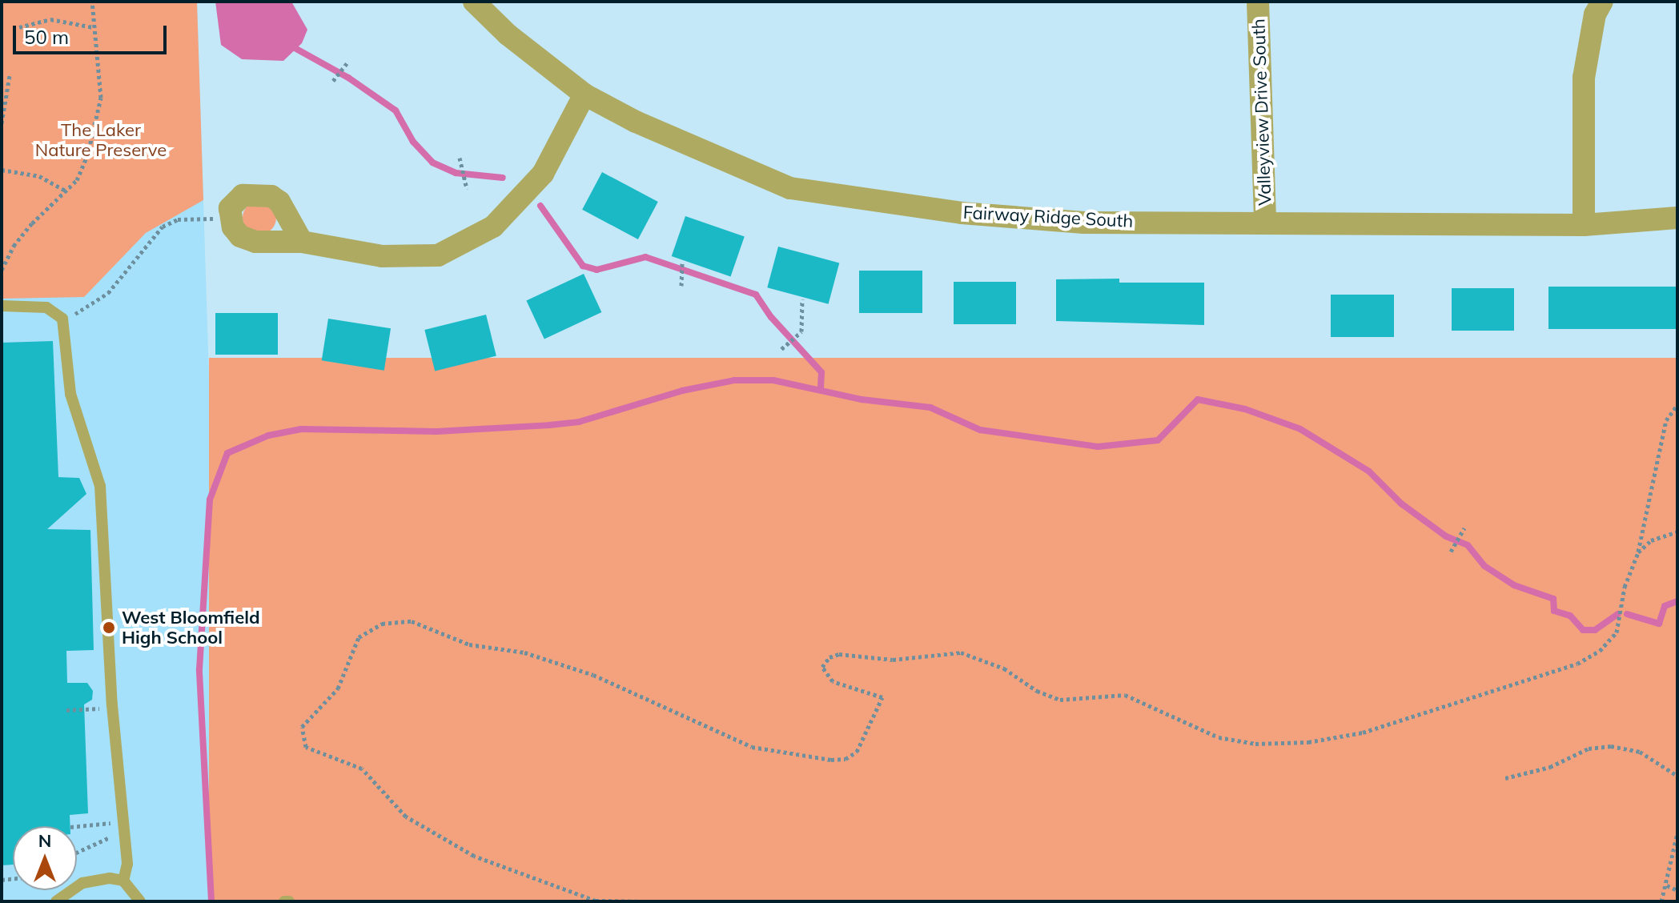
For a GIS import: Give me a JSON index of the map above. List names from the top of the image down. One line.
{"streets":{"street":["Valleyview Drive South","Fairway Ridge South"]},"crossings":[["Valleyview Drive South","Fairway Ridge South"]],"parks":["The Laker Nature Preserve"],"places":["West Bloomfield High School"],"scale_bar":"50 m","north":"top"}
